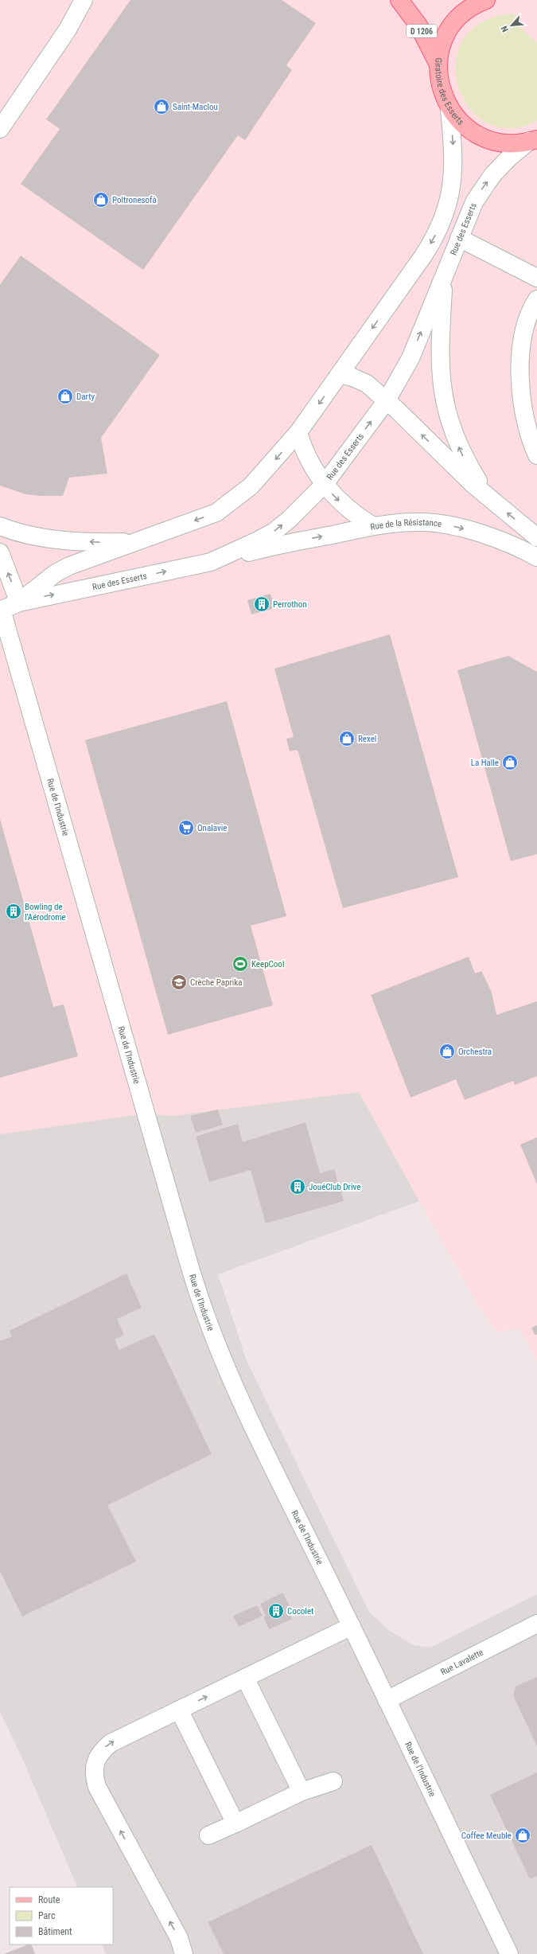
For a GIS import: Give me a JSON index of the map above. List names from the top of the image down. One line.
{"streets":{"main road":["D 1206","Giratoire des Esserts"],"street":["Rue des Esserts","Rue de la Résistance","Rue de l'Industrie","Rue Lavalette"]},"crossings":[["D 1206","Giratoire des Esserts"],["Giratoire des Esserts","Rue des Esserts"],["Rue des Esserts","Rue de la Résistance"],["Rue des Esserts","Rue de l'Industrie"],["Rue de l'Industrie","Rue Lavalette"]],"places":{"shop":["Saint-Maclou","Poltronesofà","Darty","Rexel","La Halle","Orchestra","Coffee Meuble"],"building":["Perrothon","Bowling de l'Aérodrome","JouéClub Drive","Cocolet"],"supermarket":["Onalavie"],"sports":["KeepCool"],"school or university":["Crèche Paprika"]},"legend":["Route","Parc","Bâtiment"],"north":"bottom left"}
